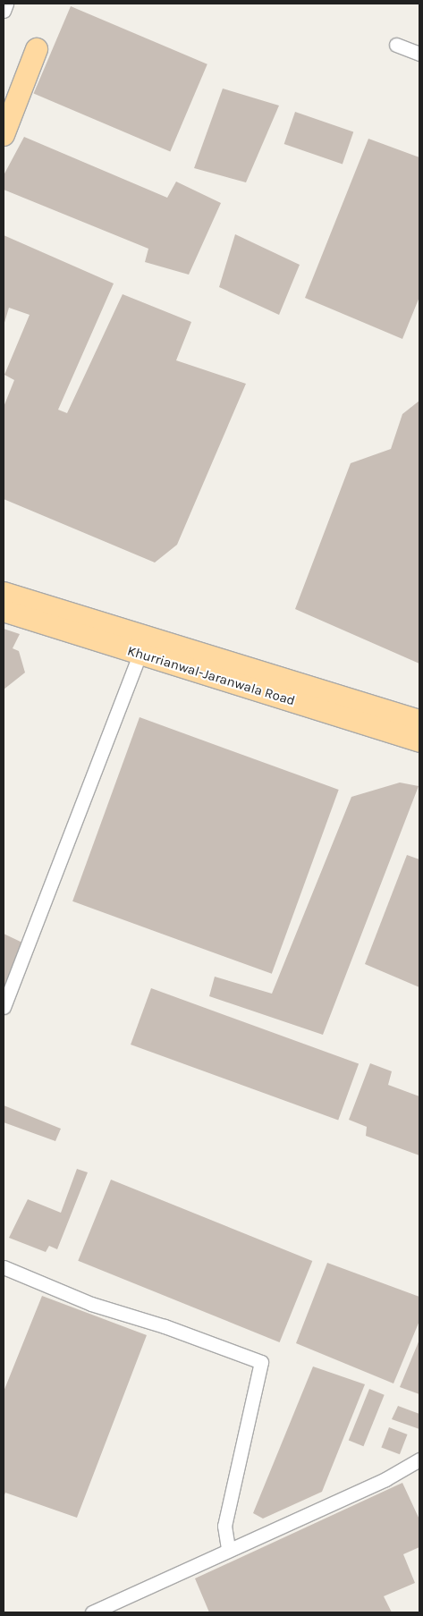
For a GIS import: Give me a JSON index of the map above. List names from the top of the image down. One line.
{"streets":{"main road":["Khurrianwal-Jaranwala Road"]}}
